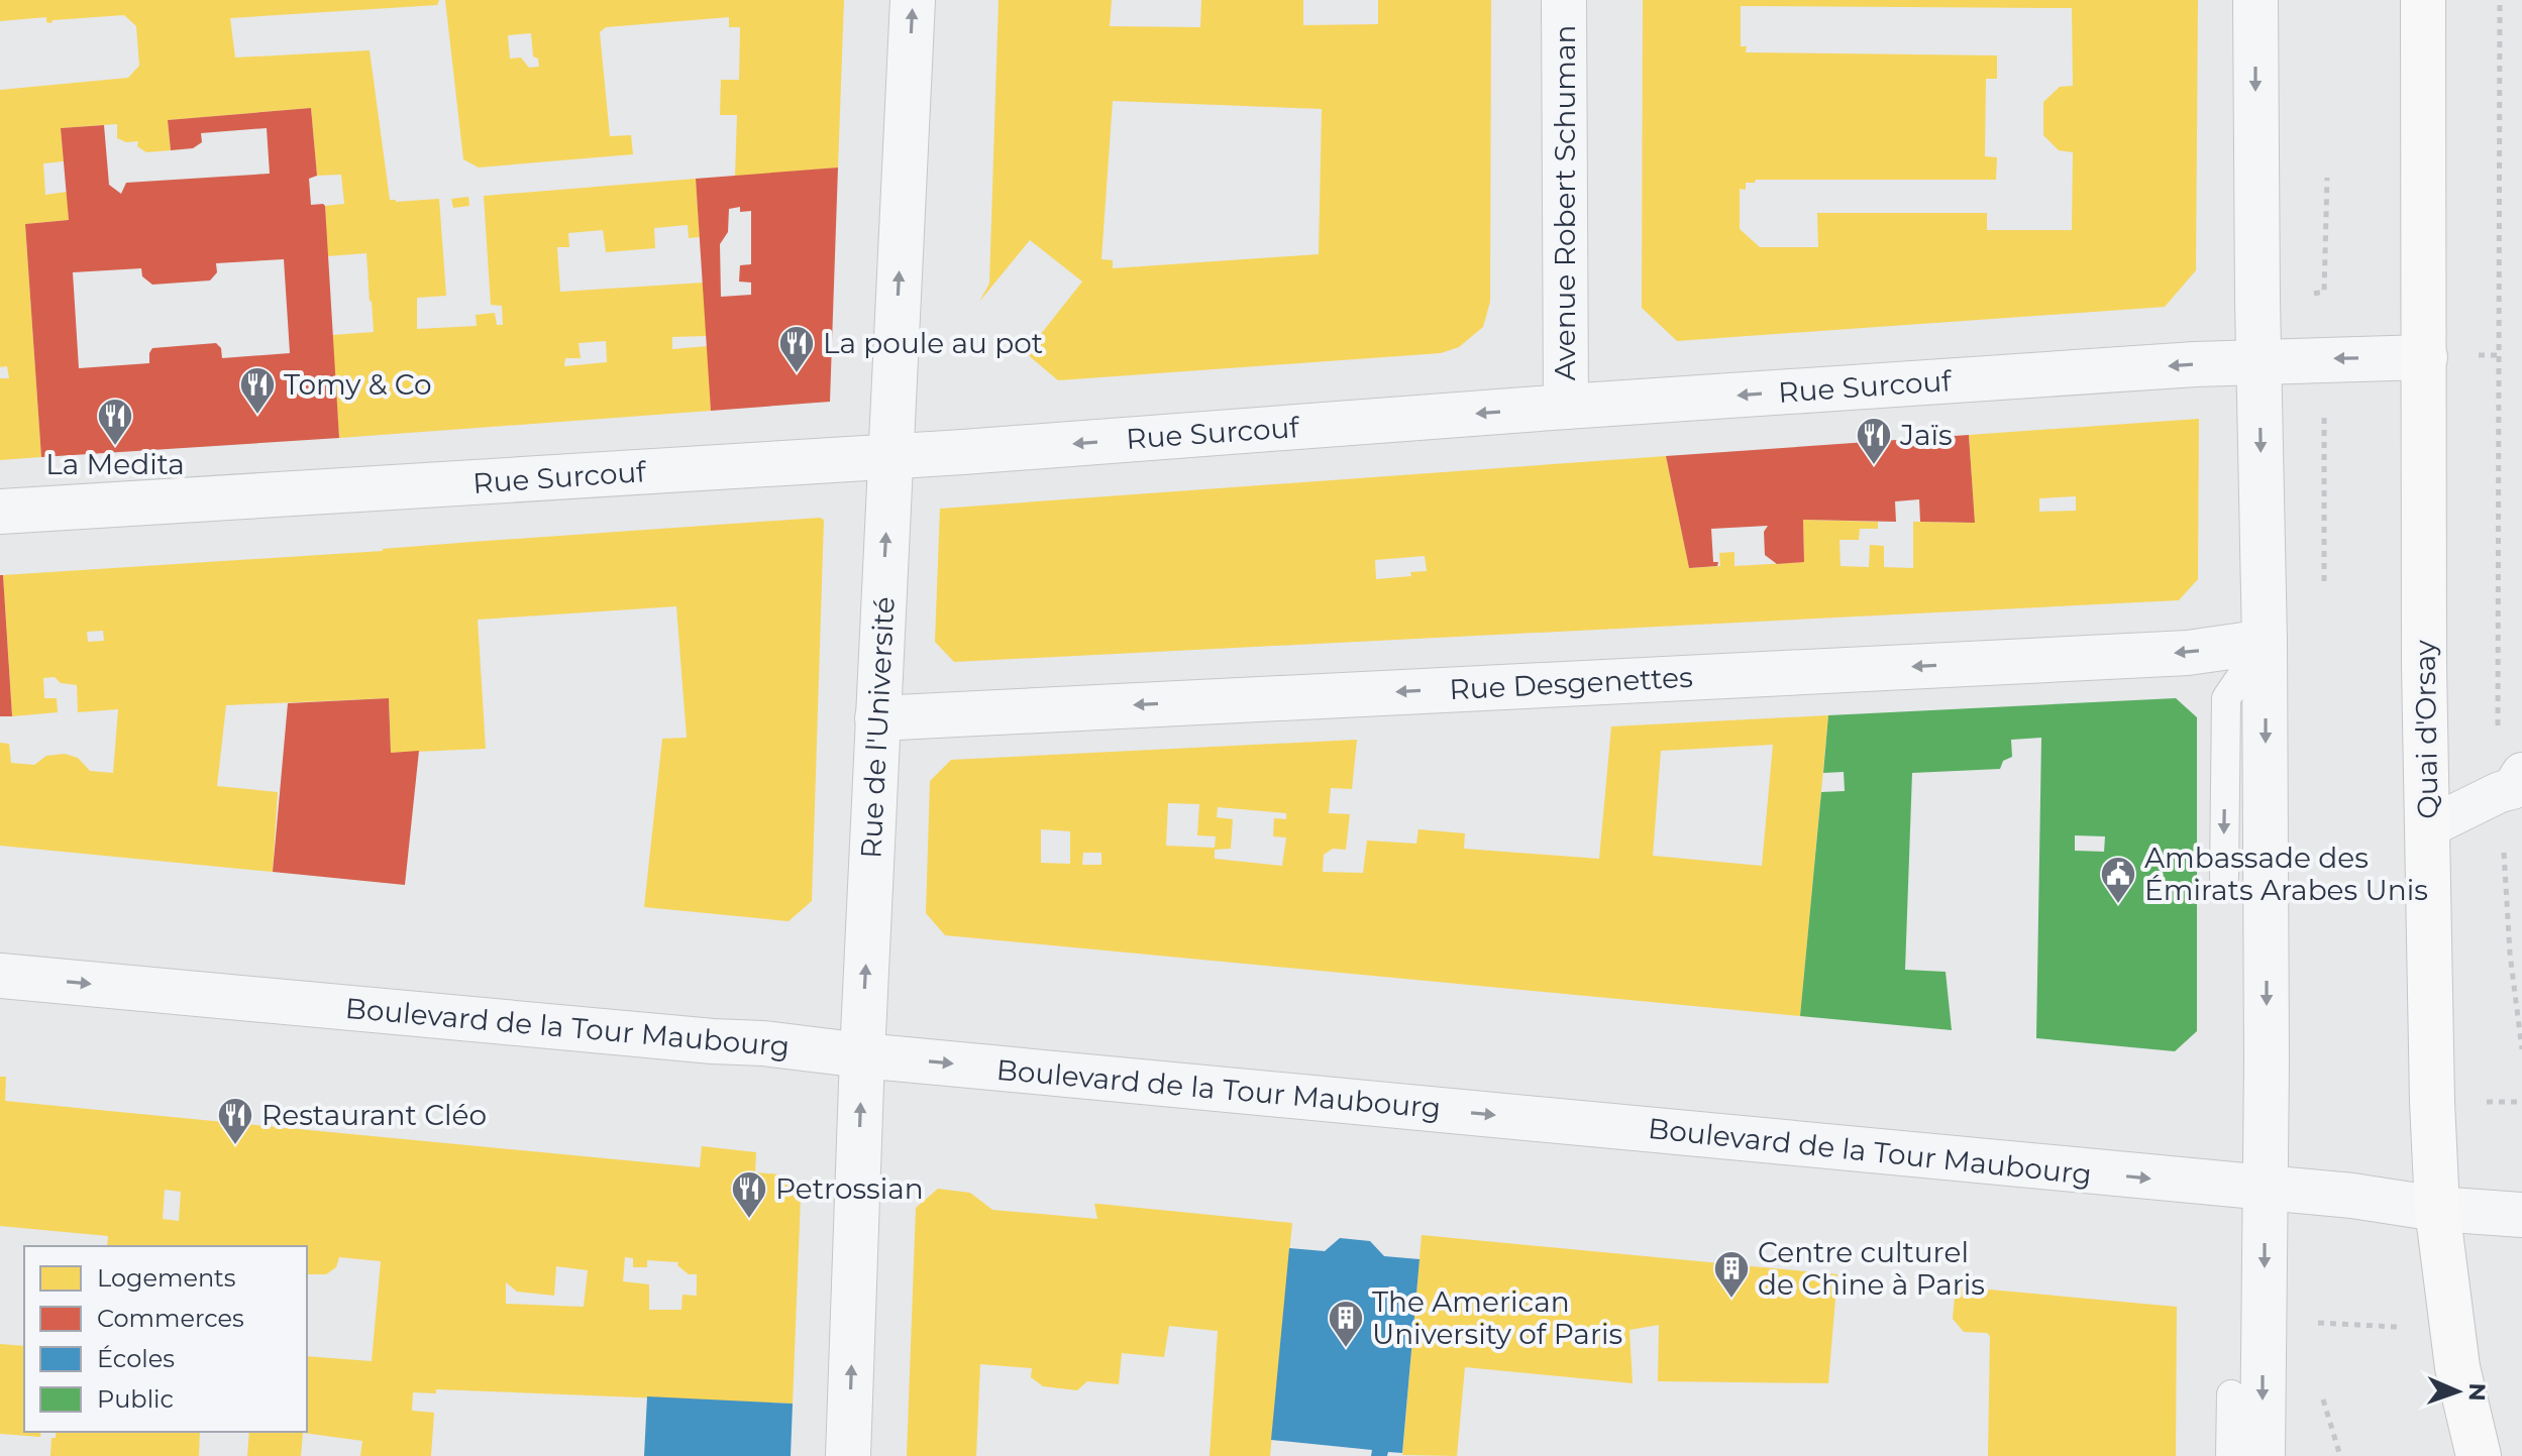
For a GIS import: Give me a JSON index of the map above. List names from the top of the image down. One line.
{"streets":{"main road":["Quai d'Orsay"],"street":["Avenue Robert Schuman","Rue Surcouf","Rue Desgenettes","Rue de l'Université","Boulevard de la Tour Maubourg"]},"crossings":[["Avenue Robert Schuman","Rue Surcouf"],["Rue Surcouf","Rue de l'Université"],["Rue Surcouf","Quai d'Orsay"],["Rue Desgenettes","Rue de l'Université"],["Rue de l'Université","Boulevard de la Tour Maubourg"],["Quai d'Orsay","Boulevard de la Tour Maubourg"]],"one_way":["Rue Surcouf","Rue Desgenettes","Rue de l'Université","Boulevard de la Tour Maubourg"],"places":{"restaurant":["La poule au pot","Tomy & Co","La Medita","Jaïs","Restaurant Cléo","Petrossian"],"public building":["Ambassade des Émirats Arabes Unis"],"building":["Centre culturel de Chine à Paris","The American University of Paris"]},"legend":["Logements","Commerces","Écoles","Public"],"north":"right"}
